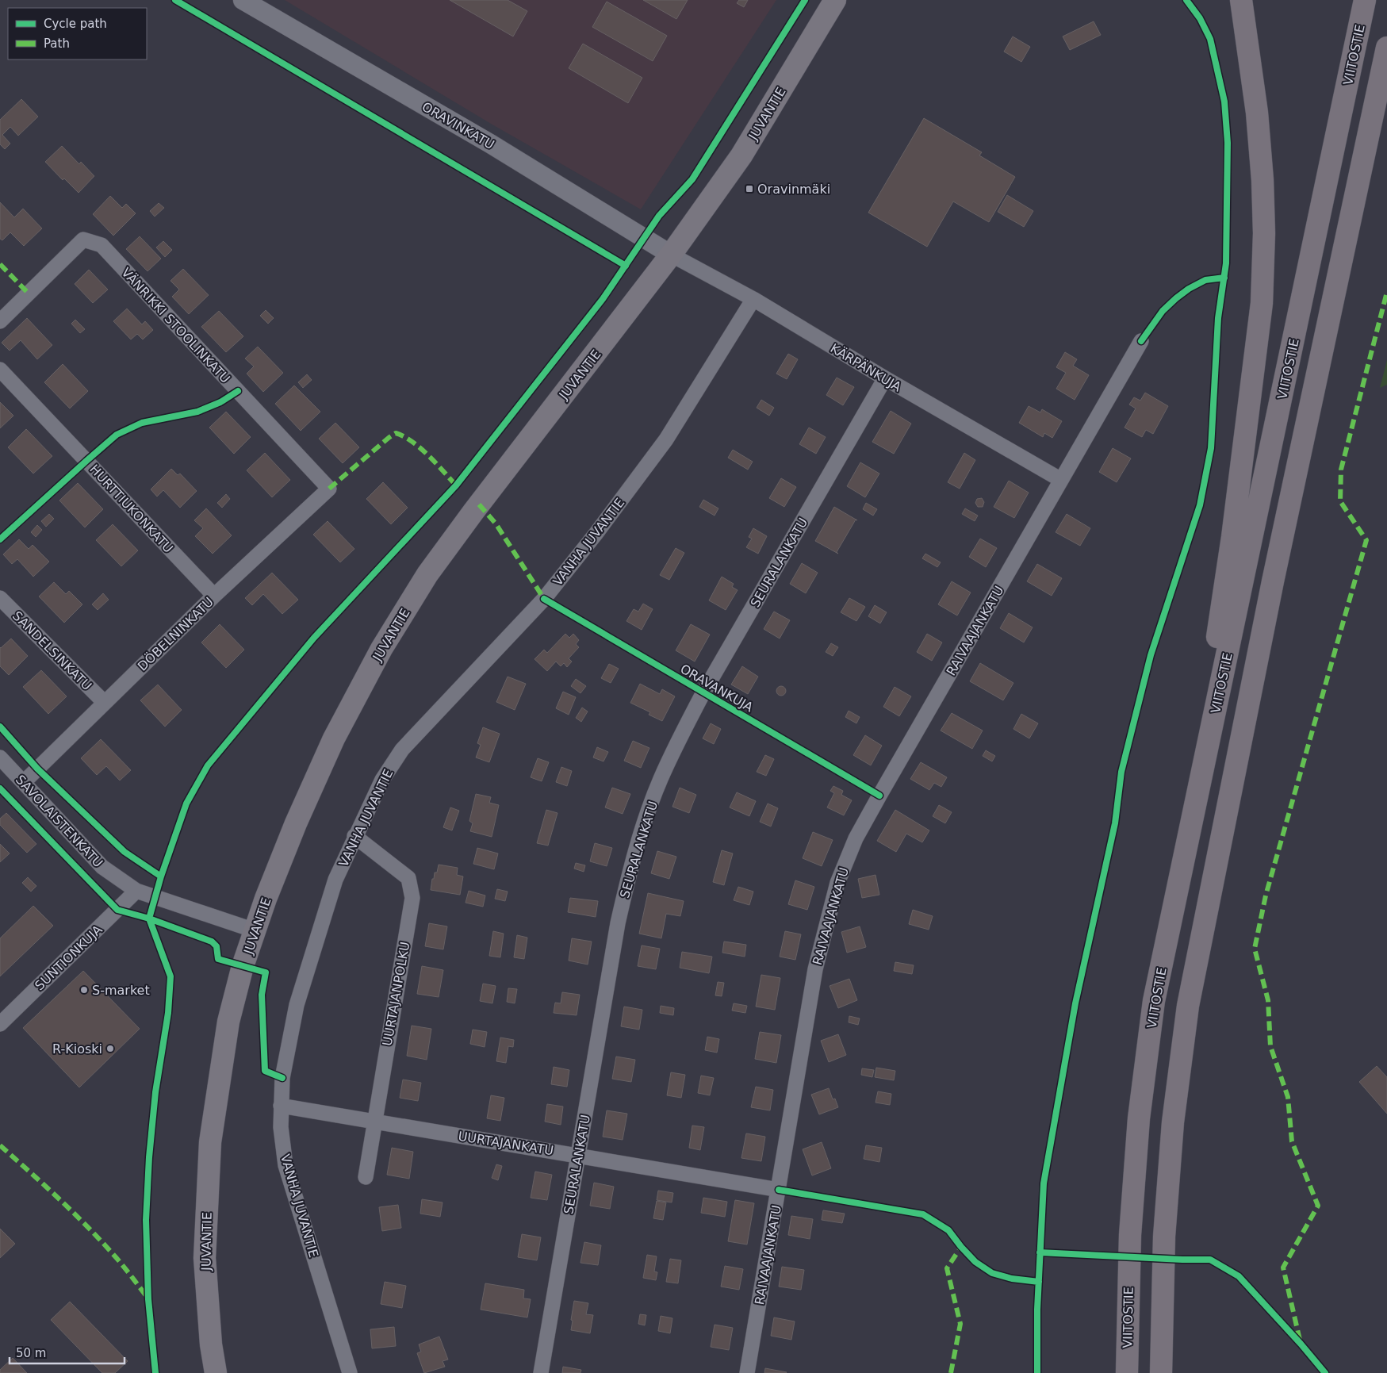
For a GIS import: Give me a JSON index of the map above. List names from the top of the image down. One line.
{"streets":{"highway":["VIITOSTIE"],"main road":["JUVANTIE"],"street":["ORAVINKATU","VÄNRIKKI STOOLINKATU","KÄRPÄNKUJA","HURTTIUKONKATU","VANHA JUVANTIE","SEURALANKATU","RAIVAAJANKATU","DÖBELNINKATU","SANDELSINKATU","SAVOLAISTENKATU","SUNTIONKUJA","UURTAJANPOLKU","UURTAJANKATU"],"cycle path":["ORAVANKUJA"]},"crossings":[["JUVANTIE","ORAVINKATU"],["JUVANTIE","KÄRPÄNKUJA"],["JUVANTIE","SAVOLAISTENKATU"],["ORAVINKATU","KÄRPÄNKUJA"],["VÄNRIKKI STOOLINKATU","DÖBELNINKATU"],["KÄRPÄNKUJA","VANHA JUVANTIE"],["KÄRPÄNKUJA","SEURALANKATU"],["KÄRPÄNKUJA","RAIVAAJANKATU"],["HURTTIUKONKATU","DÖBELNINKATU"],["VANHA JUVANTIE","UURTAJANPOLKU"],["VANHA JUVANTIE","UURTAJANKATU"],["SEURALANKATU","UURTAJANKATU"],["RAIVAAJANKATU","UURTAJANKATU"],["DÖBELNINKATU","SANDELSINKATU"],["DÖBELNINKATU","SAVOLAISTENKATU"],["SAVOLAISTENKATU","SUNTIONKUJA"],["UURTAJANPOLKU","UURTAJANKATU"]],"places":{"transit":["Oravinmäki"],"other":["S-market","R-Kioski"]},"legend":["Cycle path","Path"],"scale_bar":"50 m"}
